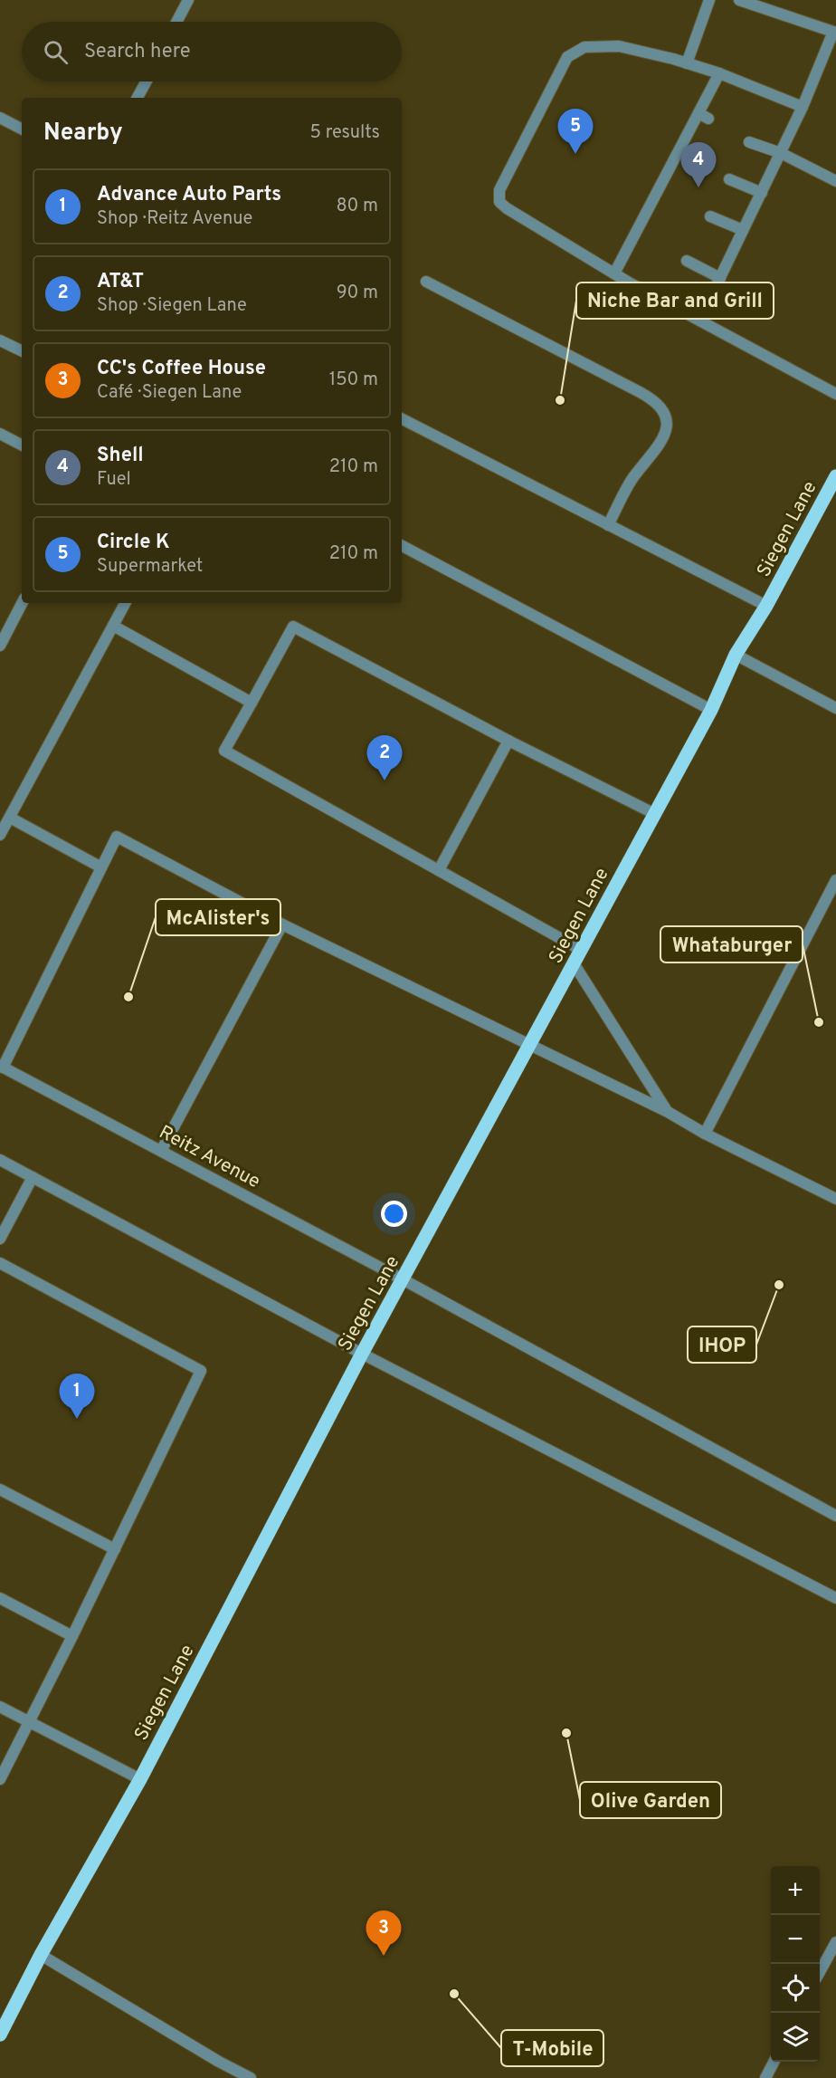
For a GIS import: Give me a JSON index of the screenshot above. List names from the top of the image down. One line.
{"streets":{"main road":["Siegen Lane"],"street":["Reitz Avenue"]},"crossings":[["Siegen Lane","Reitz Avenue"]],"places":["Niche Bar and Grill","McAlister's","Whataburger","IHOP","Olive Garden","T-Mobile"],"page":{"search":"Search here","heading":["Nearby","5 results"],"pins":["5","4","2","1","3"],"list":[{"mark":"1","name":"Advance Auto Parts","note":"Shop · Reitz Avenue","value":"80 m"},{"mark":"2","name":"AT&T","note":"Shop · Siegen Lane","value":"90 m"},{"mark":"3","name":"CC's Coffee House","note":"Café · Siegen Lane","value":"150 m"},{"mark":"4","name":"Shell","note":"Fuel","value":"210 m"},{"mark":"5","name":"Circle K","note":"Supermarket","value":"210 m"}],"map_buttons":["+","−"]}}
